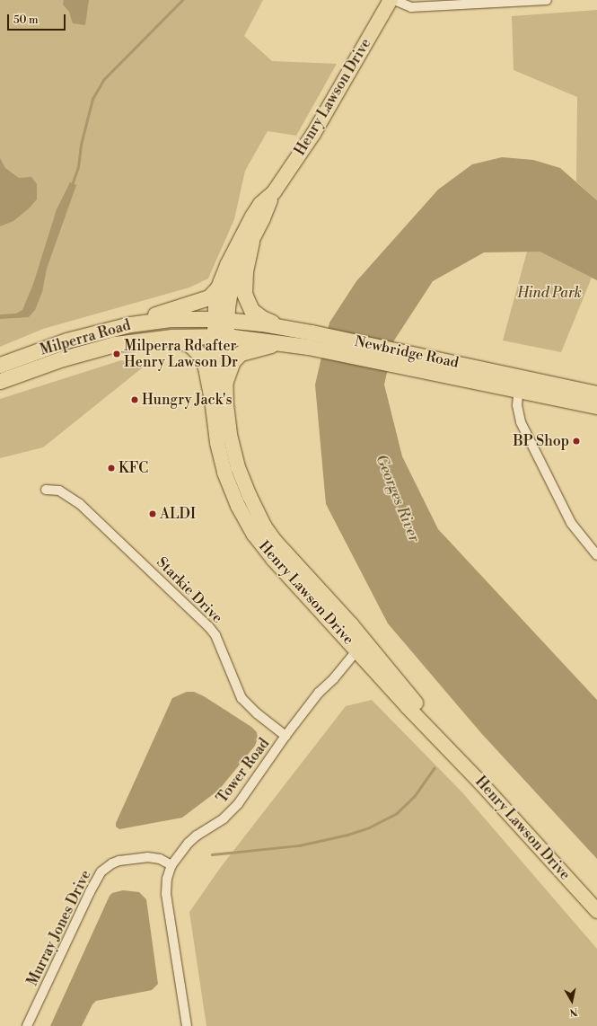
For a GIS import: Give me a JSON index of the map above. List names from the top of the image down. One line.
{"streets":{"highway":["Milperra Road","Newbridge Road"],"main road":["Henry Lawson Drive"],"street":["Starkie Drive","Tower Road","Murray Jones Drive"]},"crossings":[["Henry Lawson Drive","Milperra Road"],["Henry Lawson Drive","Newbridge Road"],["Henry Lawson Drive","Tower Road"],["Milperra Road","Newbridge Road"],["Starkie Drive","Tower Road"],["Tower Road","Murray Jones Drive"]],"water":["Georges River"],"parks":["Hind Park"],"places":["Milperra Rd after Henry Lawson Dr","Hungry Jack's","BP Shop","KFC","ALDI"],"scale_bar":"50 m","north":"bottom"}
